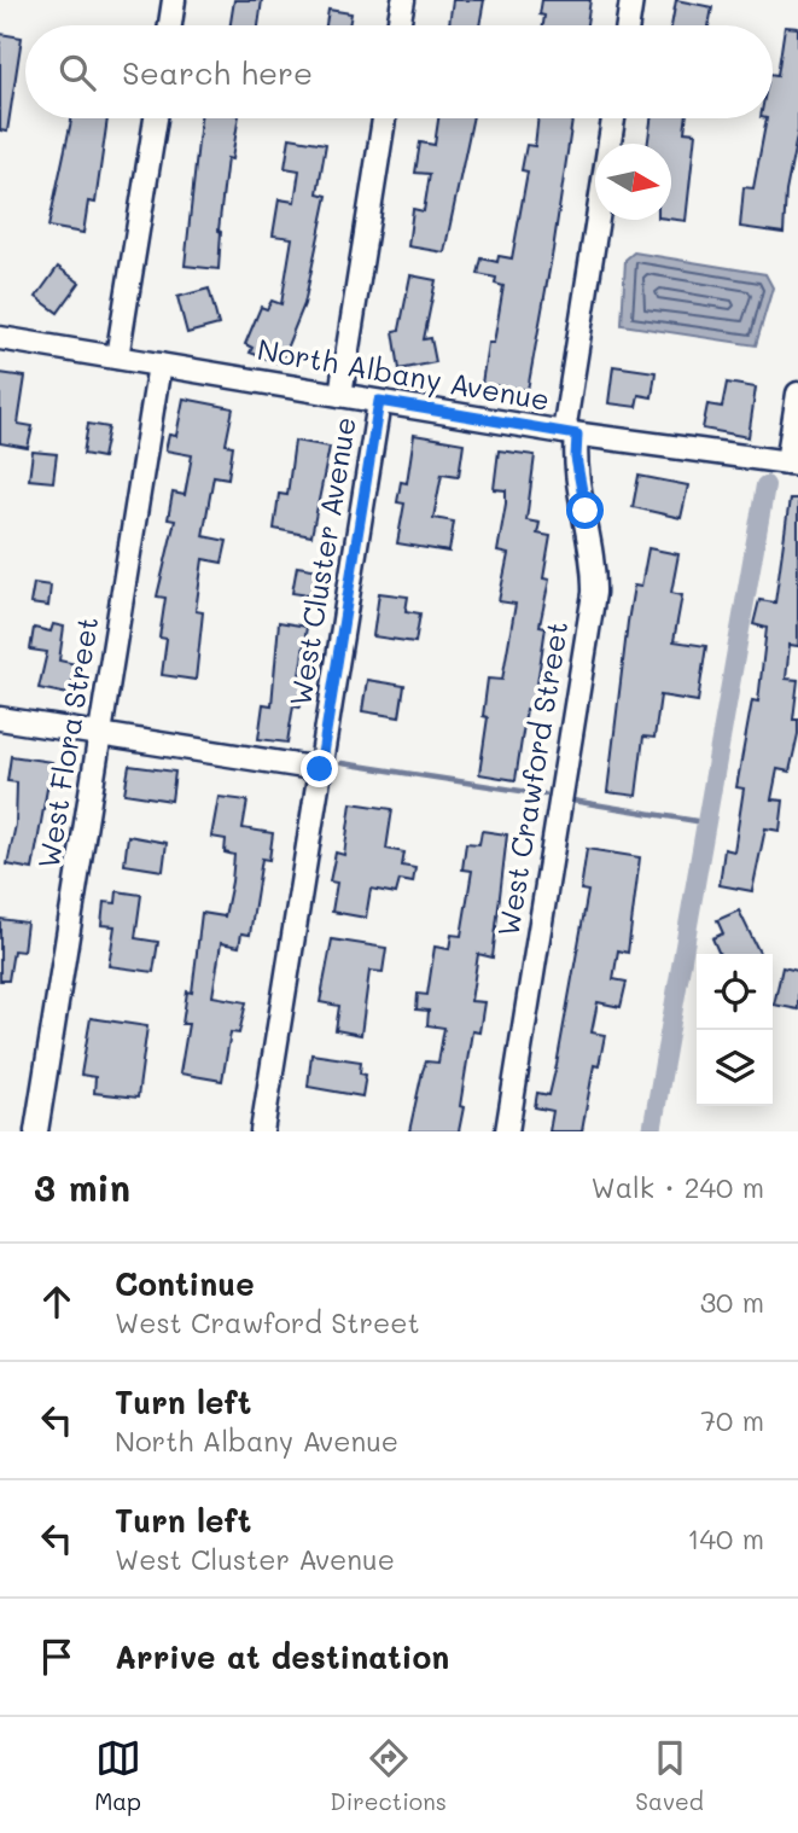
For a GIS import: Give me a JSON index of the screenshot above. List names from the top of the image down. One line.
{"streets":{"street":["North Albany Avenue","West Cluster Avenue","West Flora Street","West Crawford Street"]},"crossings":[["North Albany Avenue","West Cluster Avenue"],["North Albany Avenue","West Flora Street"],["North Albany Avenue","West Crawford Street"]],"north":"right","page":{"search":"Search here","heading":["3 min","Walk · 240 m"],"list":[["Continue","West Crawford Street","30 m"],["Turn left","North Albany Avenue","70 m"],["Turn left","West Cluster Avenue","140 m"],"Arrive at destination"],"nav":["Map","Directions","Saved"]}}
